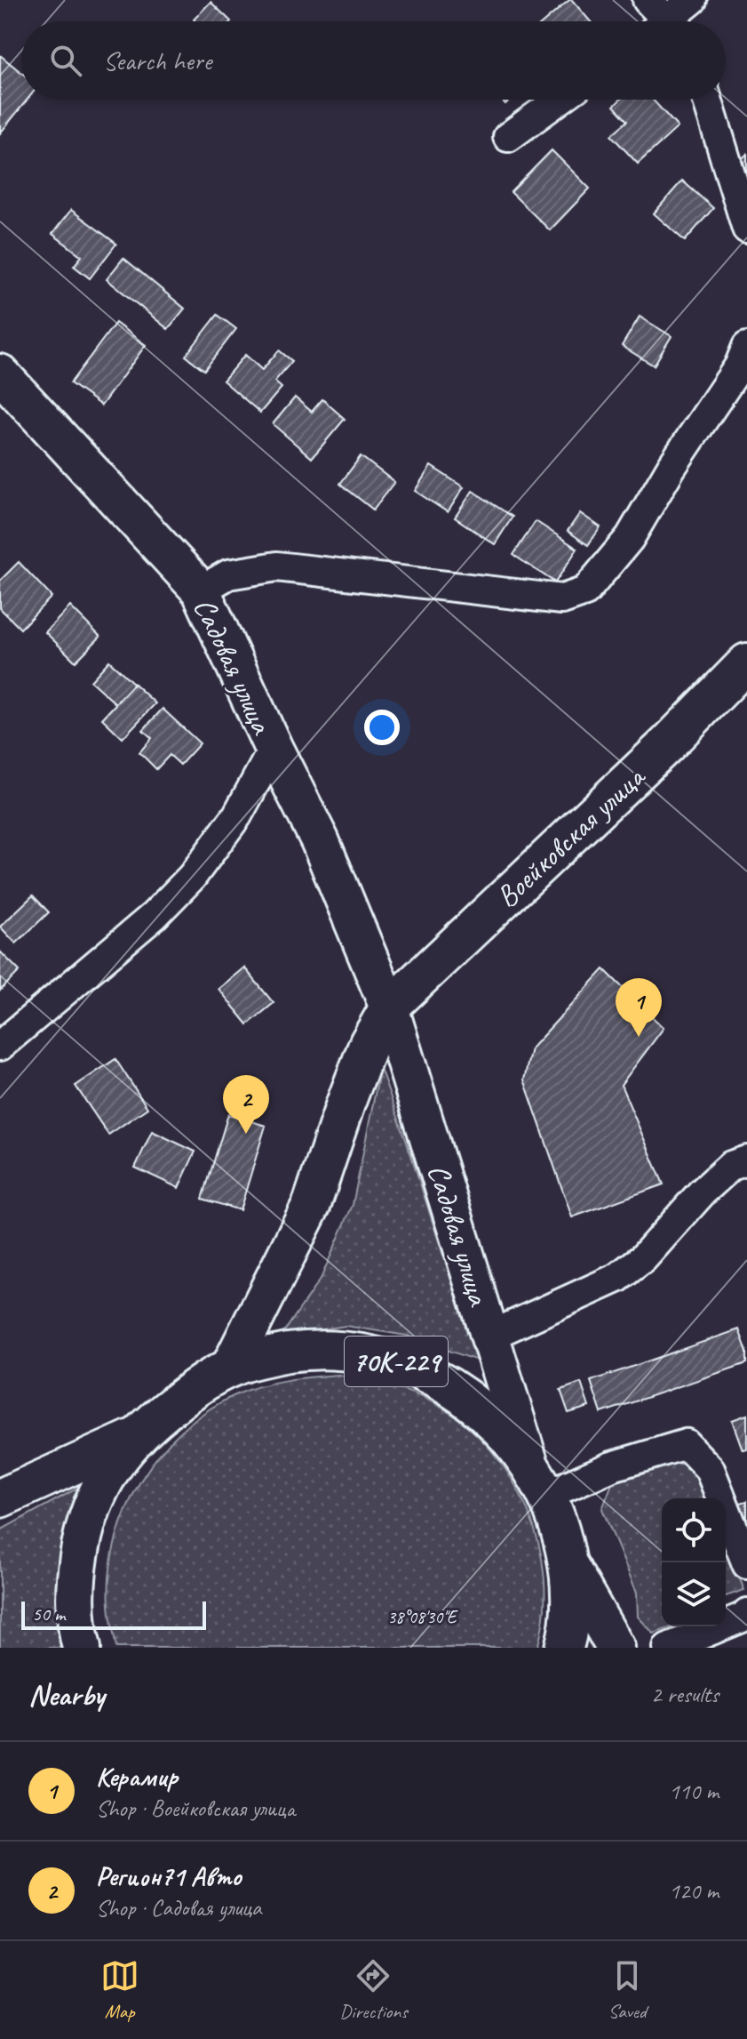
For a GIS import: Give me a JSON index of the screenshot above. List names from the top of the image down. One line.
{"streets":{"main road":["Садовая улица","Воейковская улица","70К-229"]},"crossings":[["Садовая улица","Воейковская улица"],["Садовая улица","70К-229"]],"scale_bar":"50 m","page":{"search":"Search here","pins":["1","2"],"scale":"50 m","heading":["Nearby","2 results"],"list":[{"mark":"1","name":"Керамир","note":"Shop · Воейковская улица","value":"110 m"},{"mark":"2","name":"Регион71 Авто","note":"Shop · Садовая улица","value":"120 m"}],"nav":["Map","Directions","Saved"]},"coordinates":["38°08'30\"E"]}
